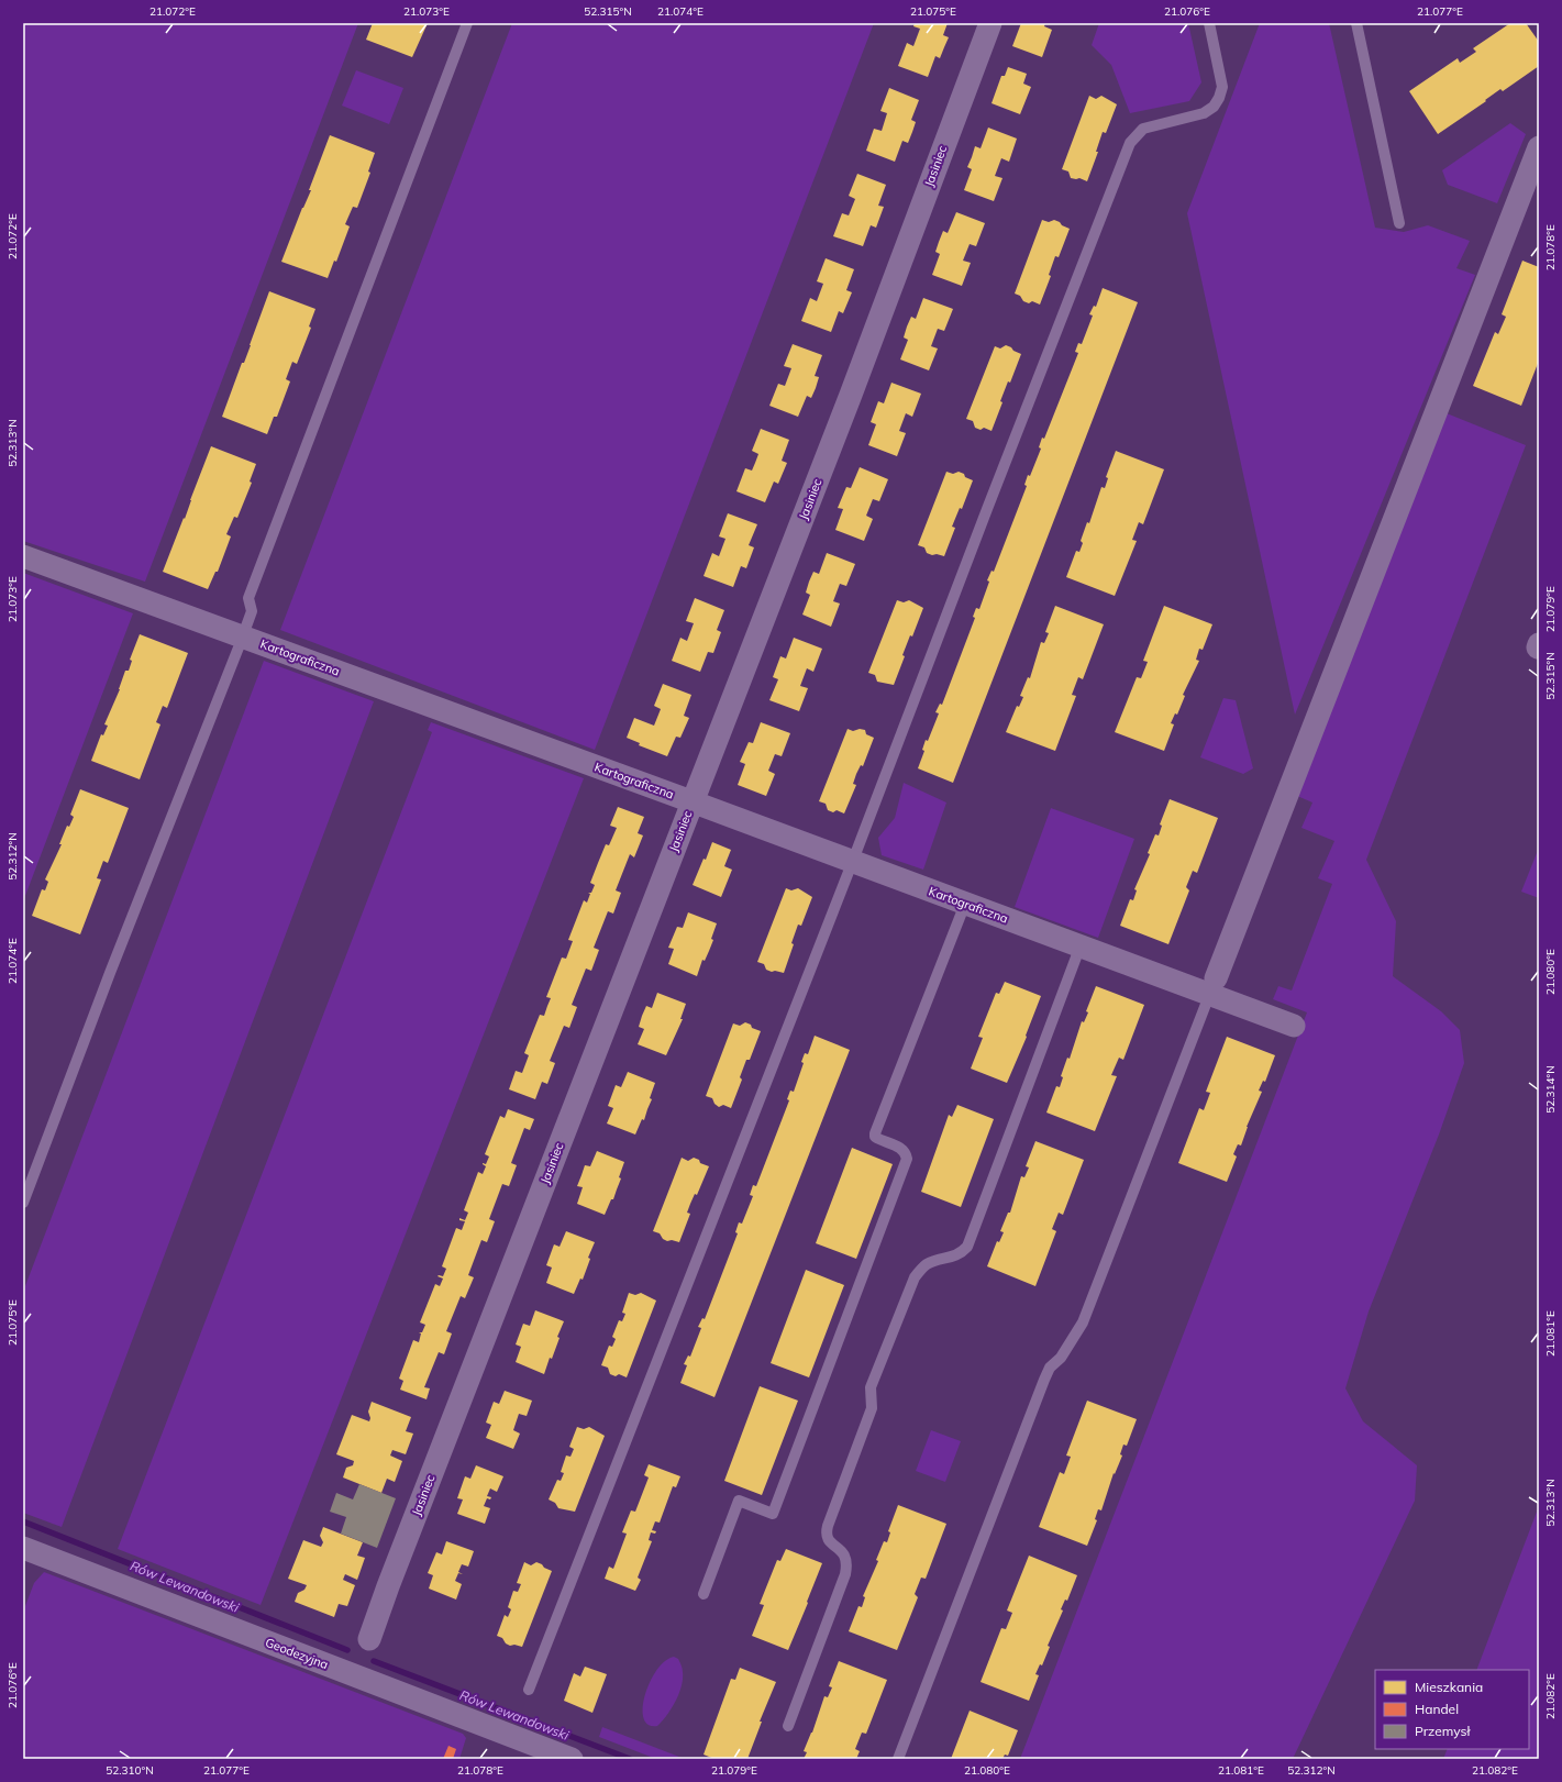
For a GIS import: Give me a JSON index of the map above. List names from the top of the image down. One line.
{"streets":{"street":["Jasiniec","Kartograficzna","Geodezyjna"]},"crossings":[["Jasiniec","Kartograficzna"]],"water":["Rów Lewandowski"],"legend":["Mieszkania","Handel","Przemysł"],"coordinates":["21.072°E","21.073°E","52.315°N","21.074°E","21.075°E","21.076°E","21.077°E","21.078°E","52.313°N","21.079°E","52.312°N","21.080°E","52.314°N","21.081°E","21.082°E","52.310°N"]}
